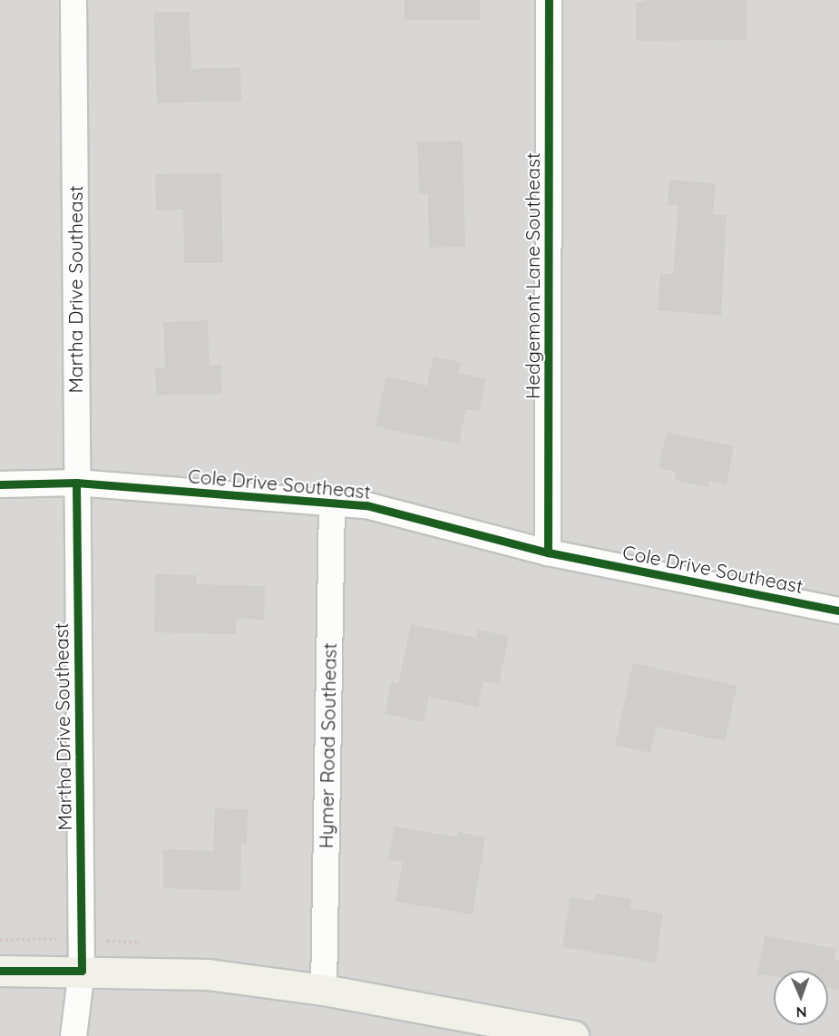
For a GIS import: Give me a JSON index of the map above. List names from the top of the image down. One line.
{"streets":{"street":["Hedgemont Lane Southeast","Martha Drive Southeast","Cole Drive Southeast","Hymer Road Southeast"]},"crossings":[["Hedgemont Lane Southeast","Cole Drive Southeast"],["Martha Drive Southeast","Cole Drive Southeast"],["Cole Drive Southeast","Hymer Road Southeast"]],"north":"bottom"}
